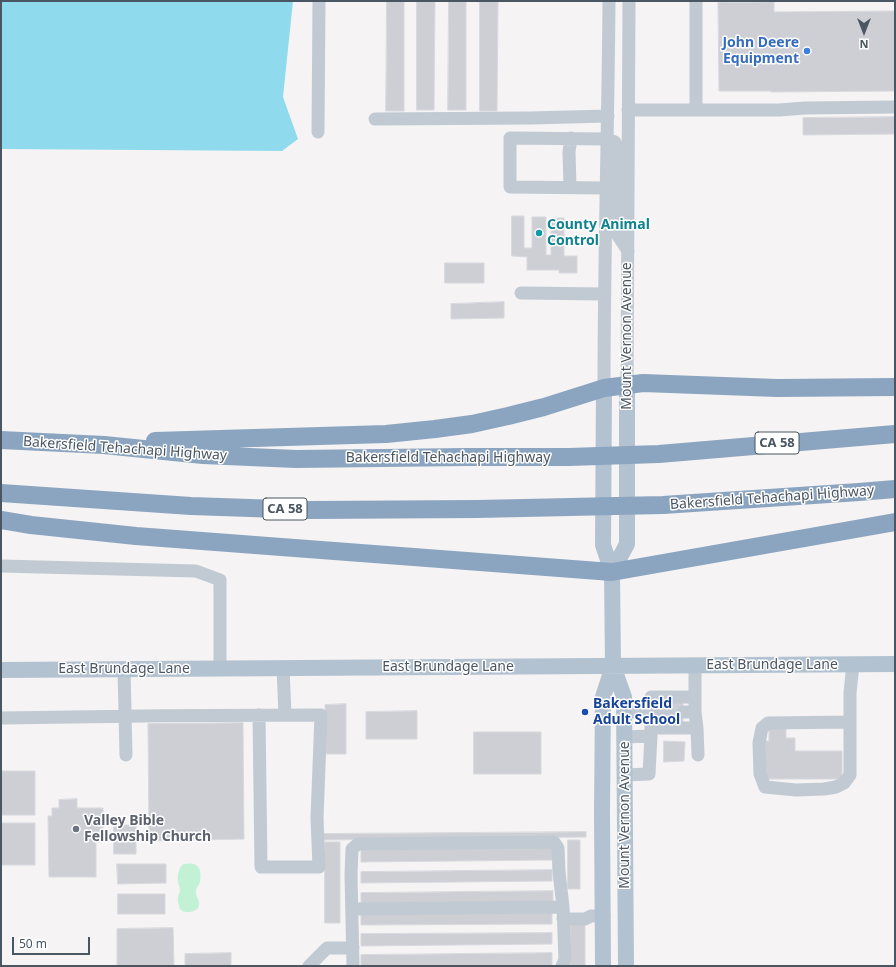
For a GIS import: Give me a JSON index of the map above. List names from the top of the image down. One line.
{"streets":{"highway":["CA 58","Bakersfield Tehachapi Highway"],"main road":["Mount Vernon Avenue","East Brundage Lane"]},"crossings":[["Mount Vernon Avenue","East Brundage Lane"]],"places":["John Deere Equipment","County Animal Control","Bakersfield Adult School","Valley Bible Fellowship Church"],"scale_bar":"50 m","north":"bottom"}
